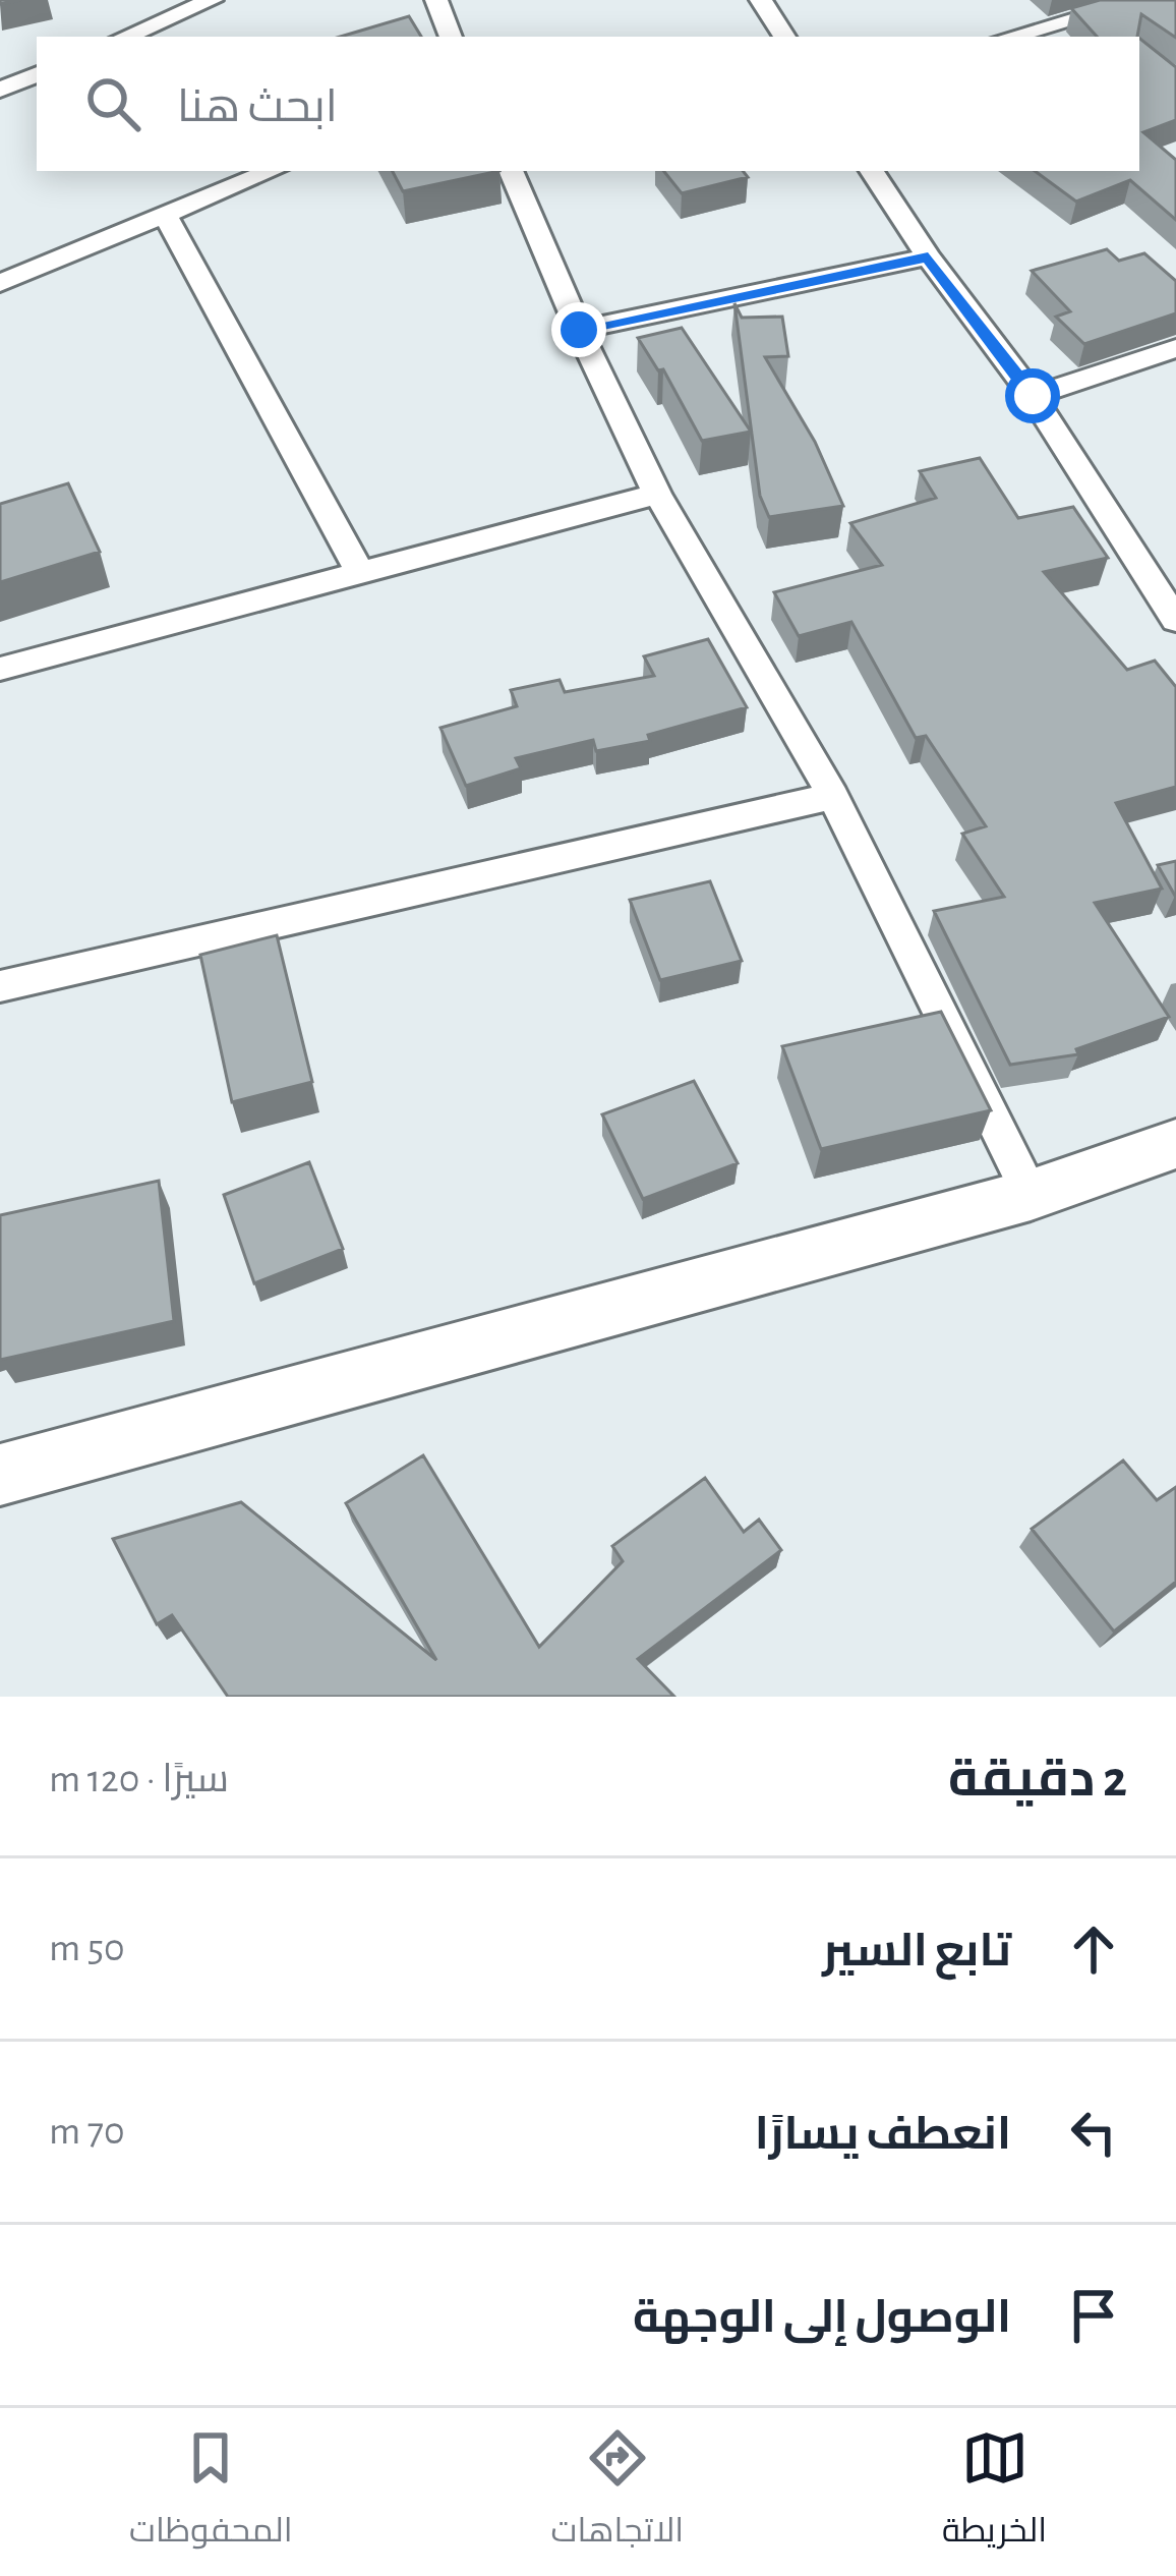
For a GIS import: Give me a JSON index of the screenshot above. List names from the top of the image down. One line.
{"page":{"search":"ابحث هنا","heading":["2 دقيقة","سيرًا · 120 m"],"list":[["تابع السير","50 m"],["انعطف يسارًا","70 m"],"الوصول إلى الوجهة"],"nav":["الخريطة","الاتجاهات","المحفوظات"]}}
